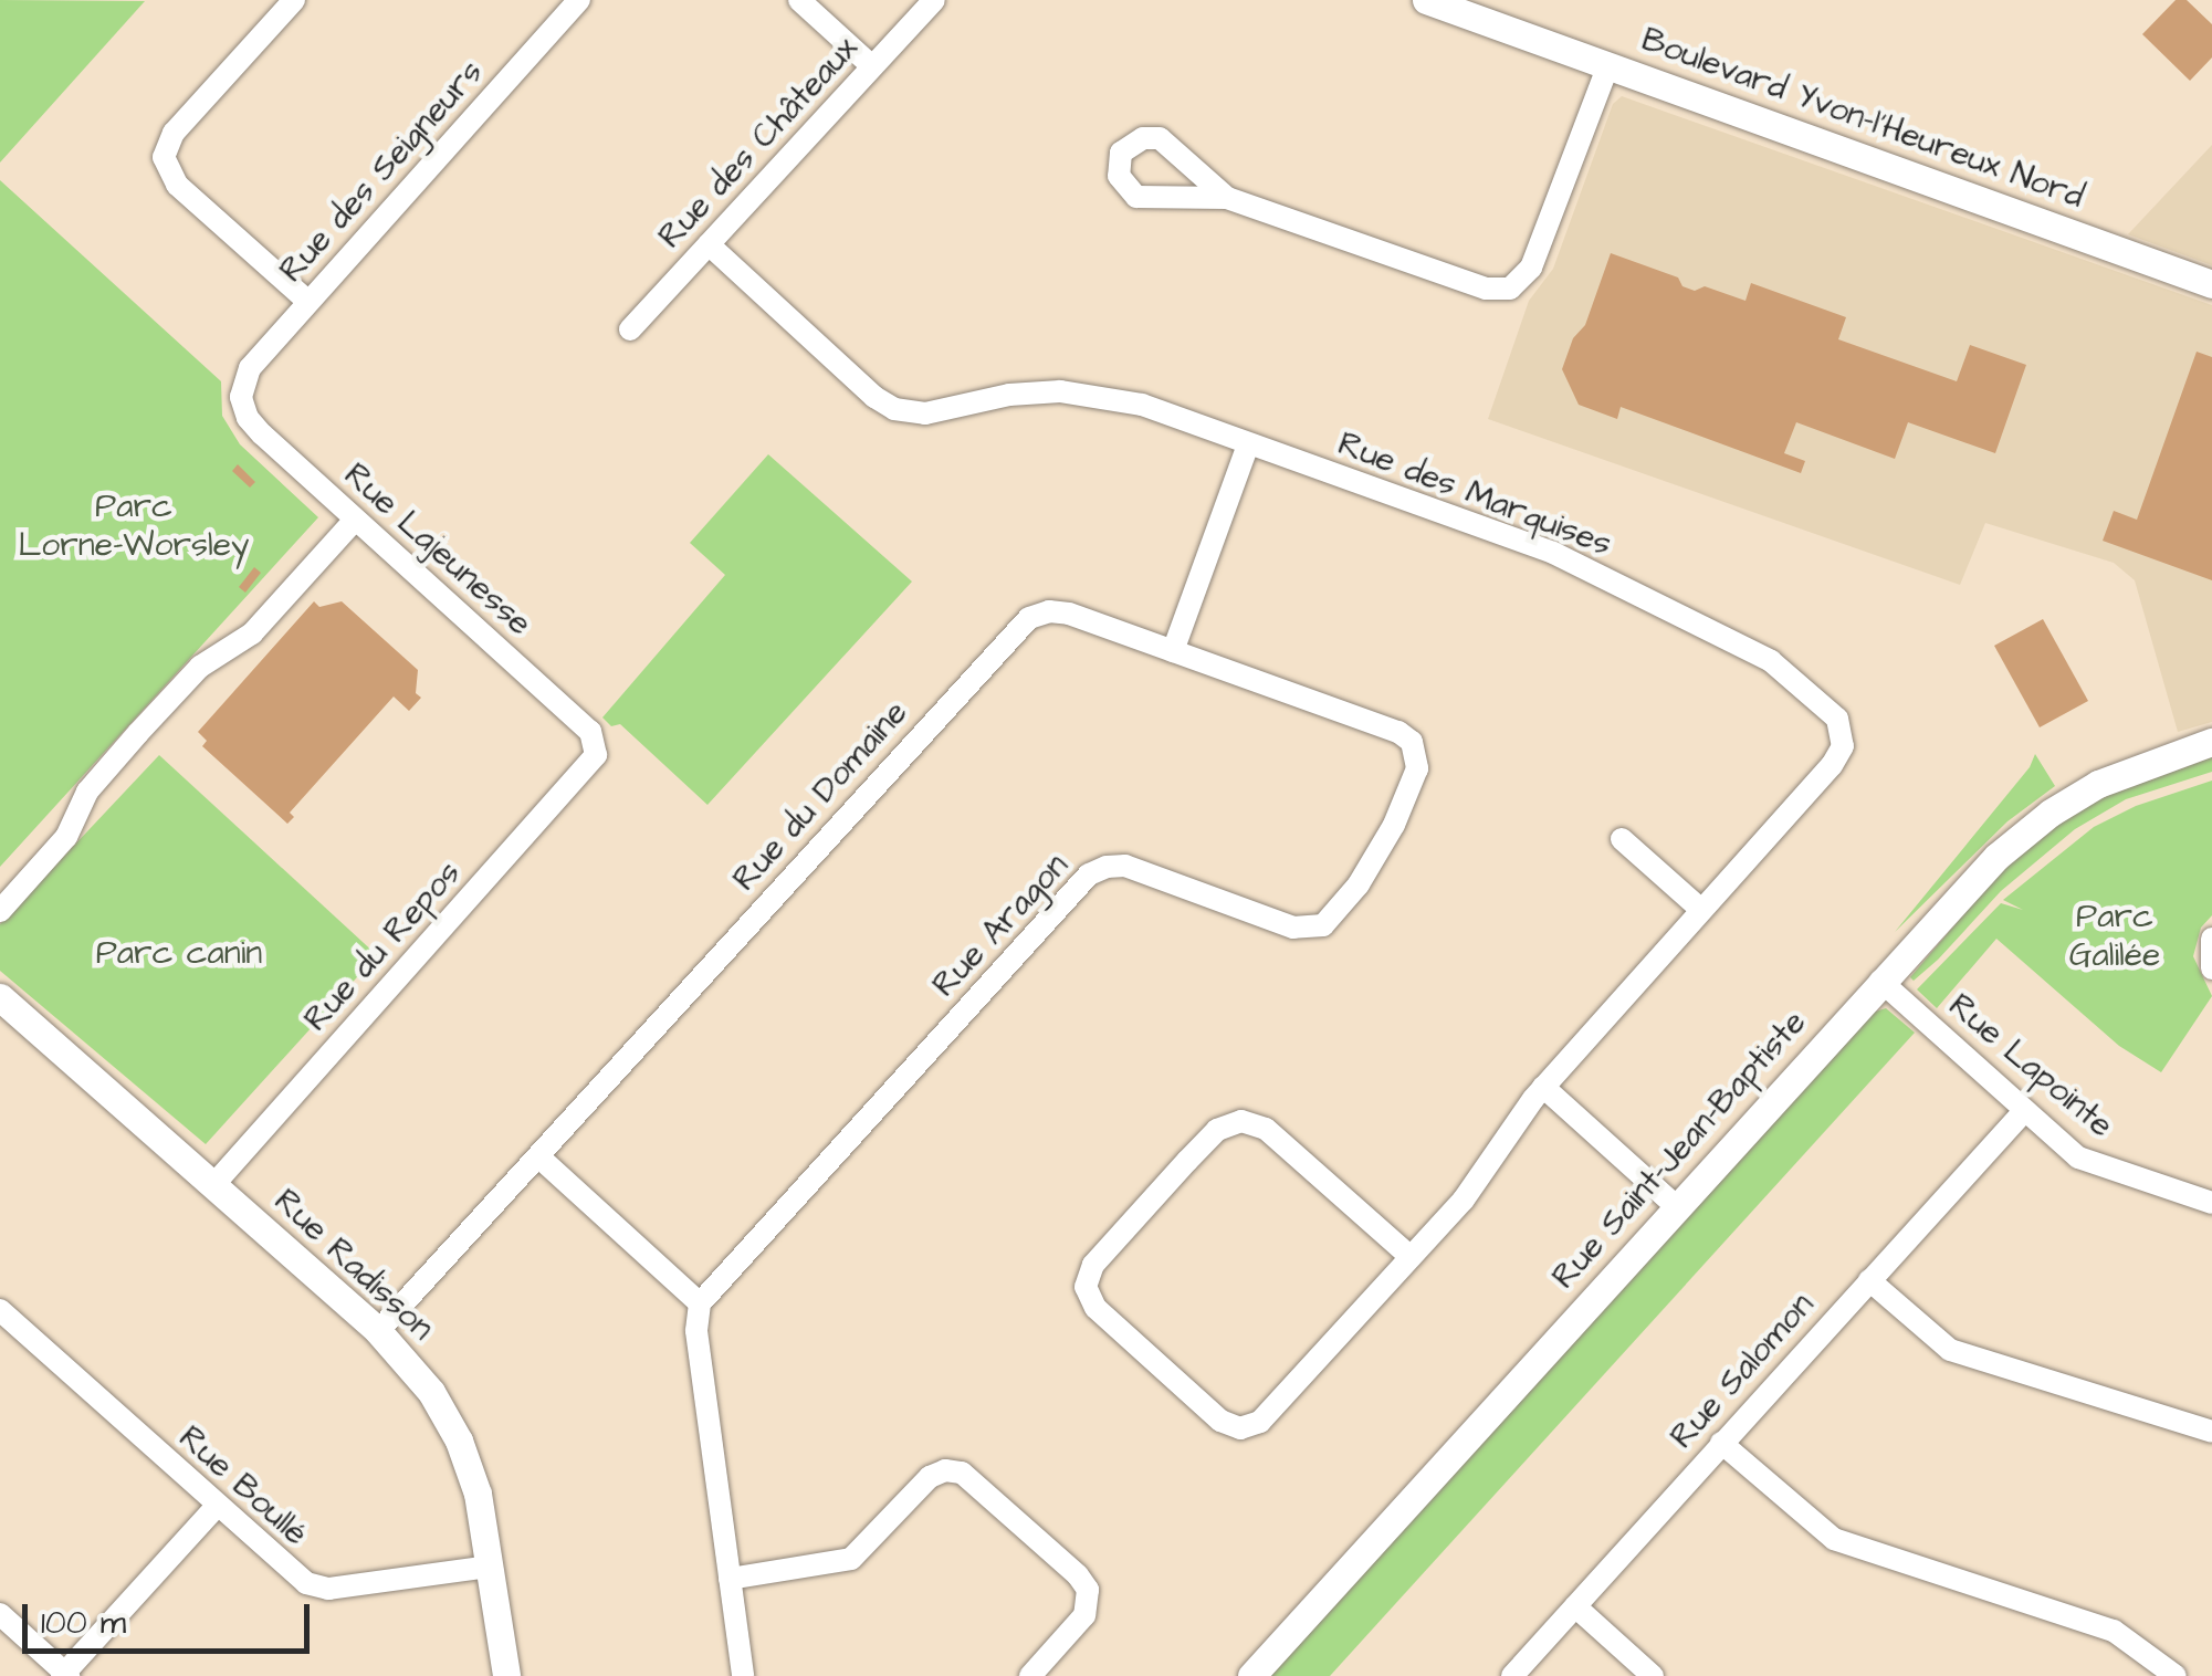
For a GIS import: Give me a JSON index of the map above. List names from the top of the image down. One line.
{"streets":{"street":["Boulevard Yvon-l'Heureux Nord","Rue des Châteaux","Rue des Seigneurs","Rue des Marquises","Rue Lajeunesse","Rue du Domaine","Rue Aragon","Rue du Repos","Rue Lapointe","Rue Saint-Jean-Baptiste","Rue Radisson","Rue Salomon","Rue Boullé"]},"crossings":[["Rue des Châteaux","Rue des Marquises"],["Rue des Seigneurs","Rue Lajeunesse"],["Rue Lajeunesse","Rue du Repos"],["Rue du Domaine","Rue Aragon"],["Rue du Domaine","Rue Radisson"],["Rue du Repos","Rue Radisson"],["Rue Lapointe","Rue Saint-Jean-Baptiste"],["Rue Lapointe","Rue Salomon"],["Rue Radisson","Rue Boullé"]],"parks":["Parc Lorne-Worsley","Parc Galilée","Parc canin"],"scale_bar":"100 m"}
